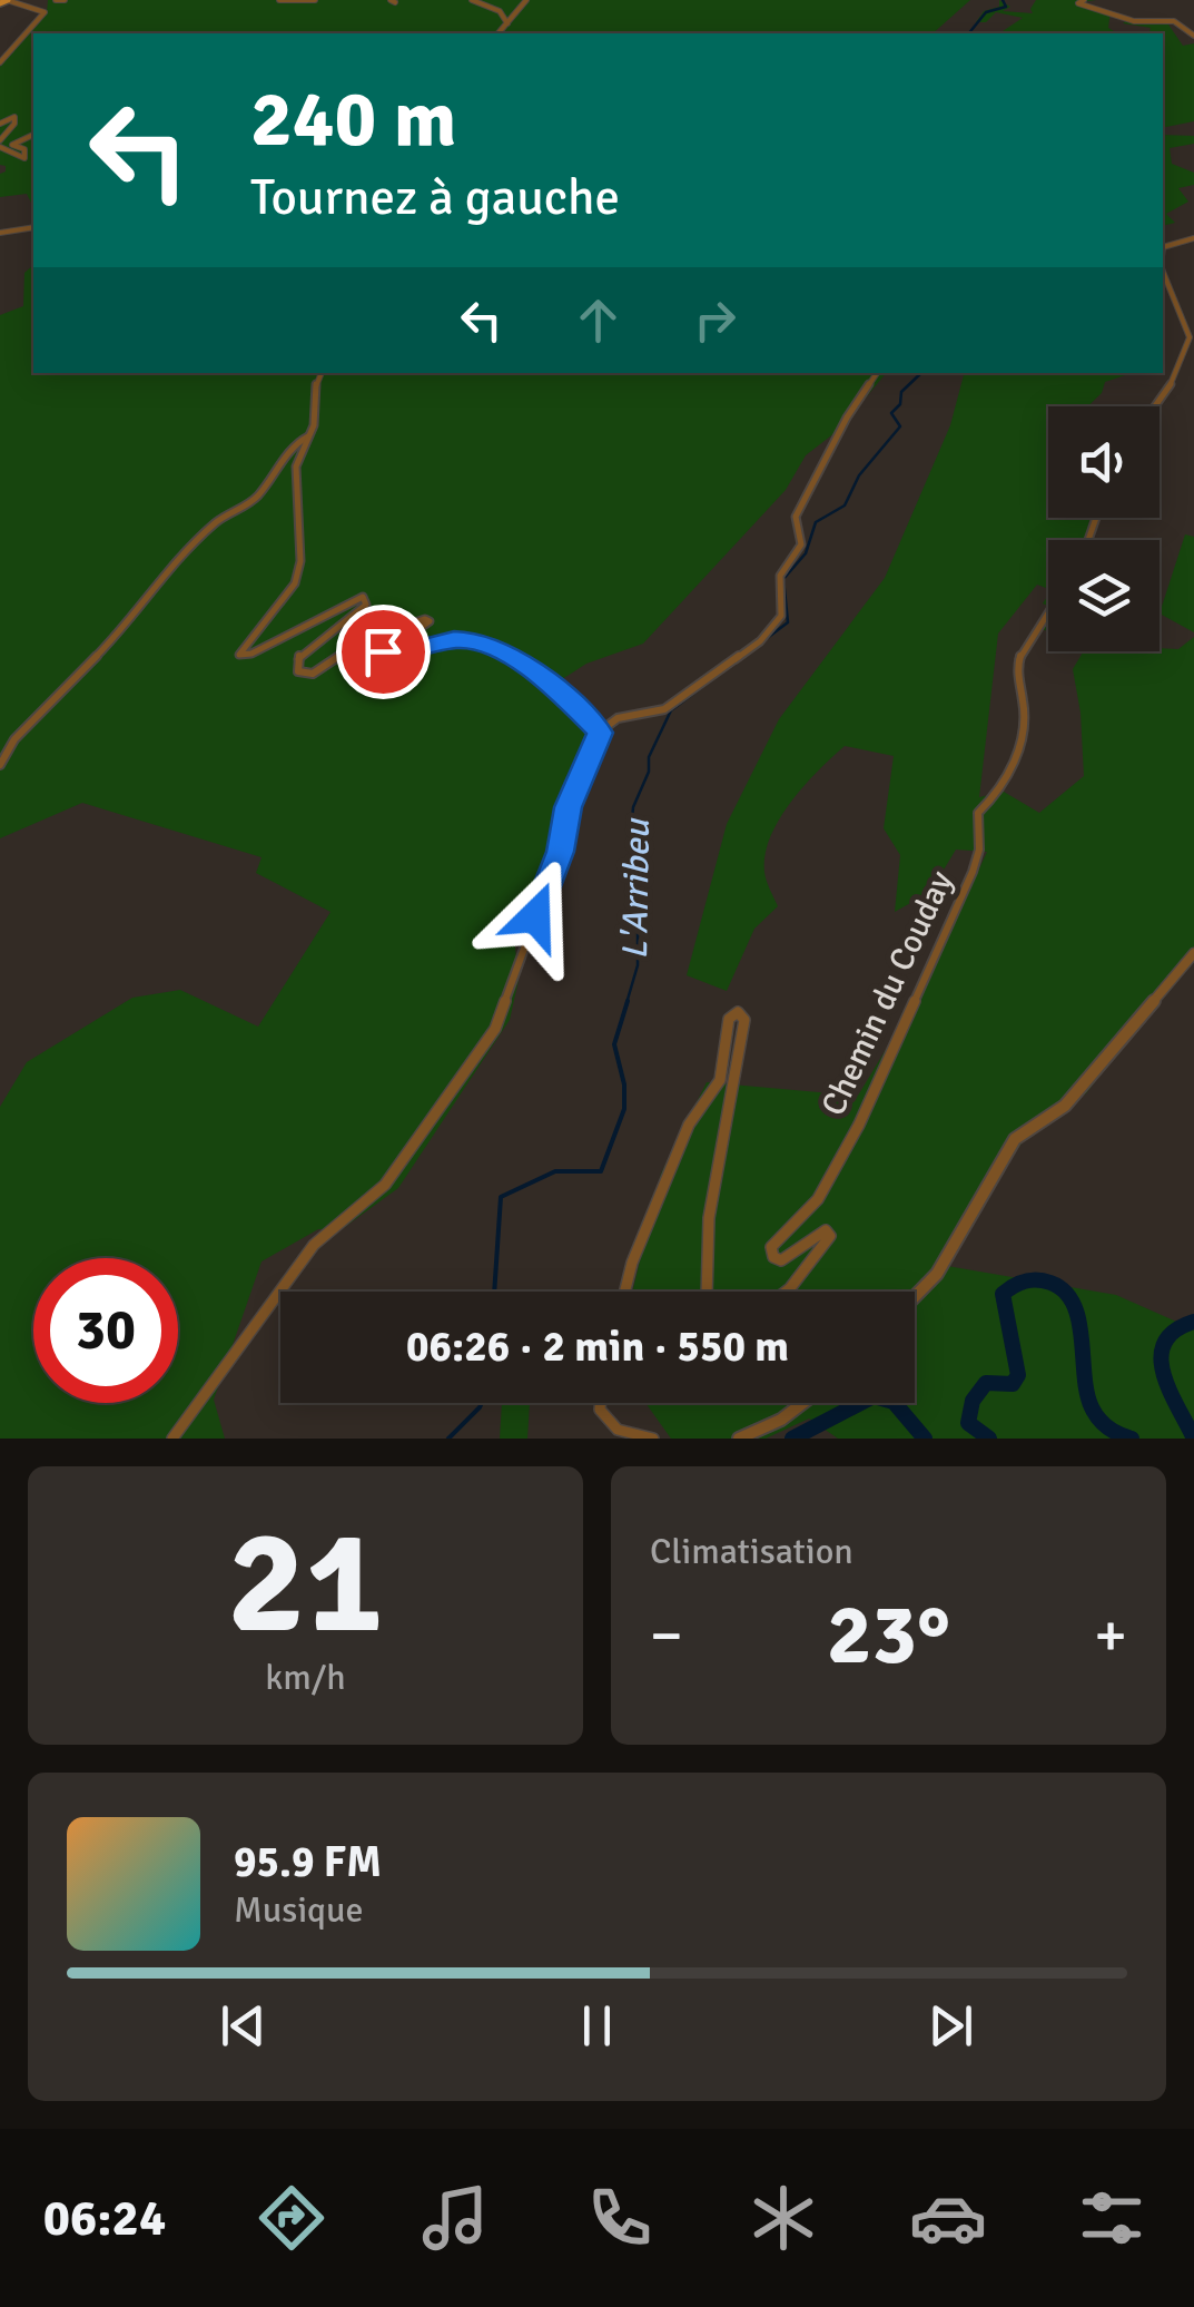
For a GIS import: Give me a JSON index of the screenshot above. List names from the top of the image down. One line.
{"streets":{"street":["Chemin du Couday"]},"water":["L'Arribeu"],"page":{"turn":["240 m","Tournez à gauche"],"limit":"30","trip":"06:26 · 2 min · 550 m","tile":[["21","km/h"],"Climatisation"],"heat":["−","23°","+"],"song":["95.9 FM","Musique"],"tabs":"06:24"}}
